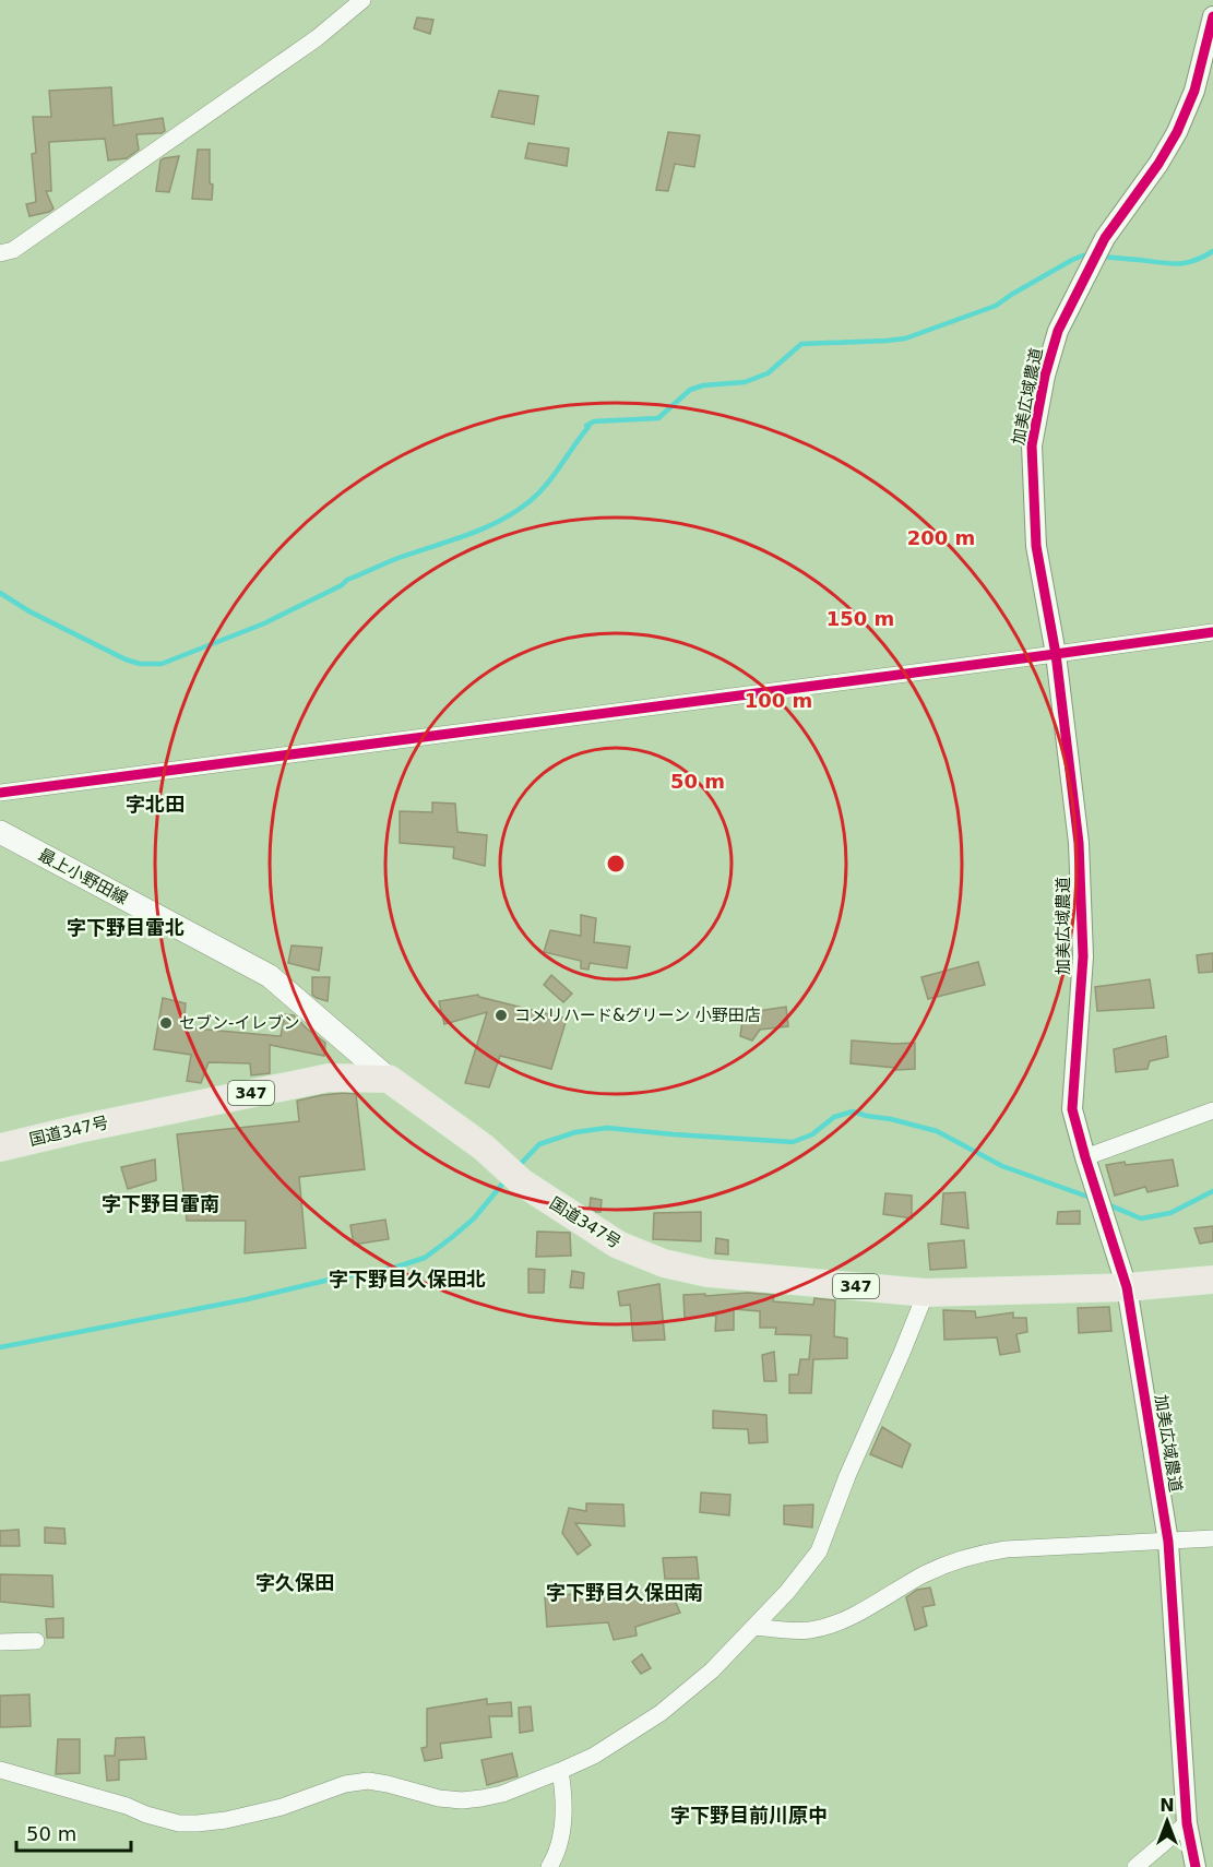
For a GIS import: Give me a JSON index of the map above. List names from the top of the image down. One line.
{"streets":{"highway":["347","国道347号"],"main road":["最上小野田線"],"street":["加美広域農道"]},"crossings":[["加美広域農道","国道347号"],["最上小野田線","国道347号"]],"districts":["字北田","字下野目雷北","字下野目雷南","字下野目久保田北","字久保田","字下野目久保田南","字下野目前川原中"],"places":["コメリハード&グリーン 小野田店","セブン-イレブン"],"scale_bar":"50 m","north":"top","rings":["200 m","150 m","100 m","50 m"]}
